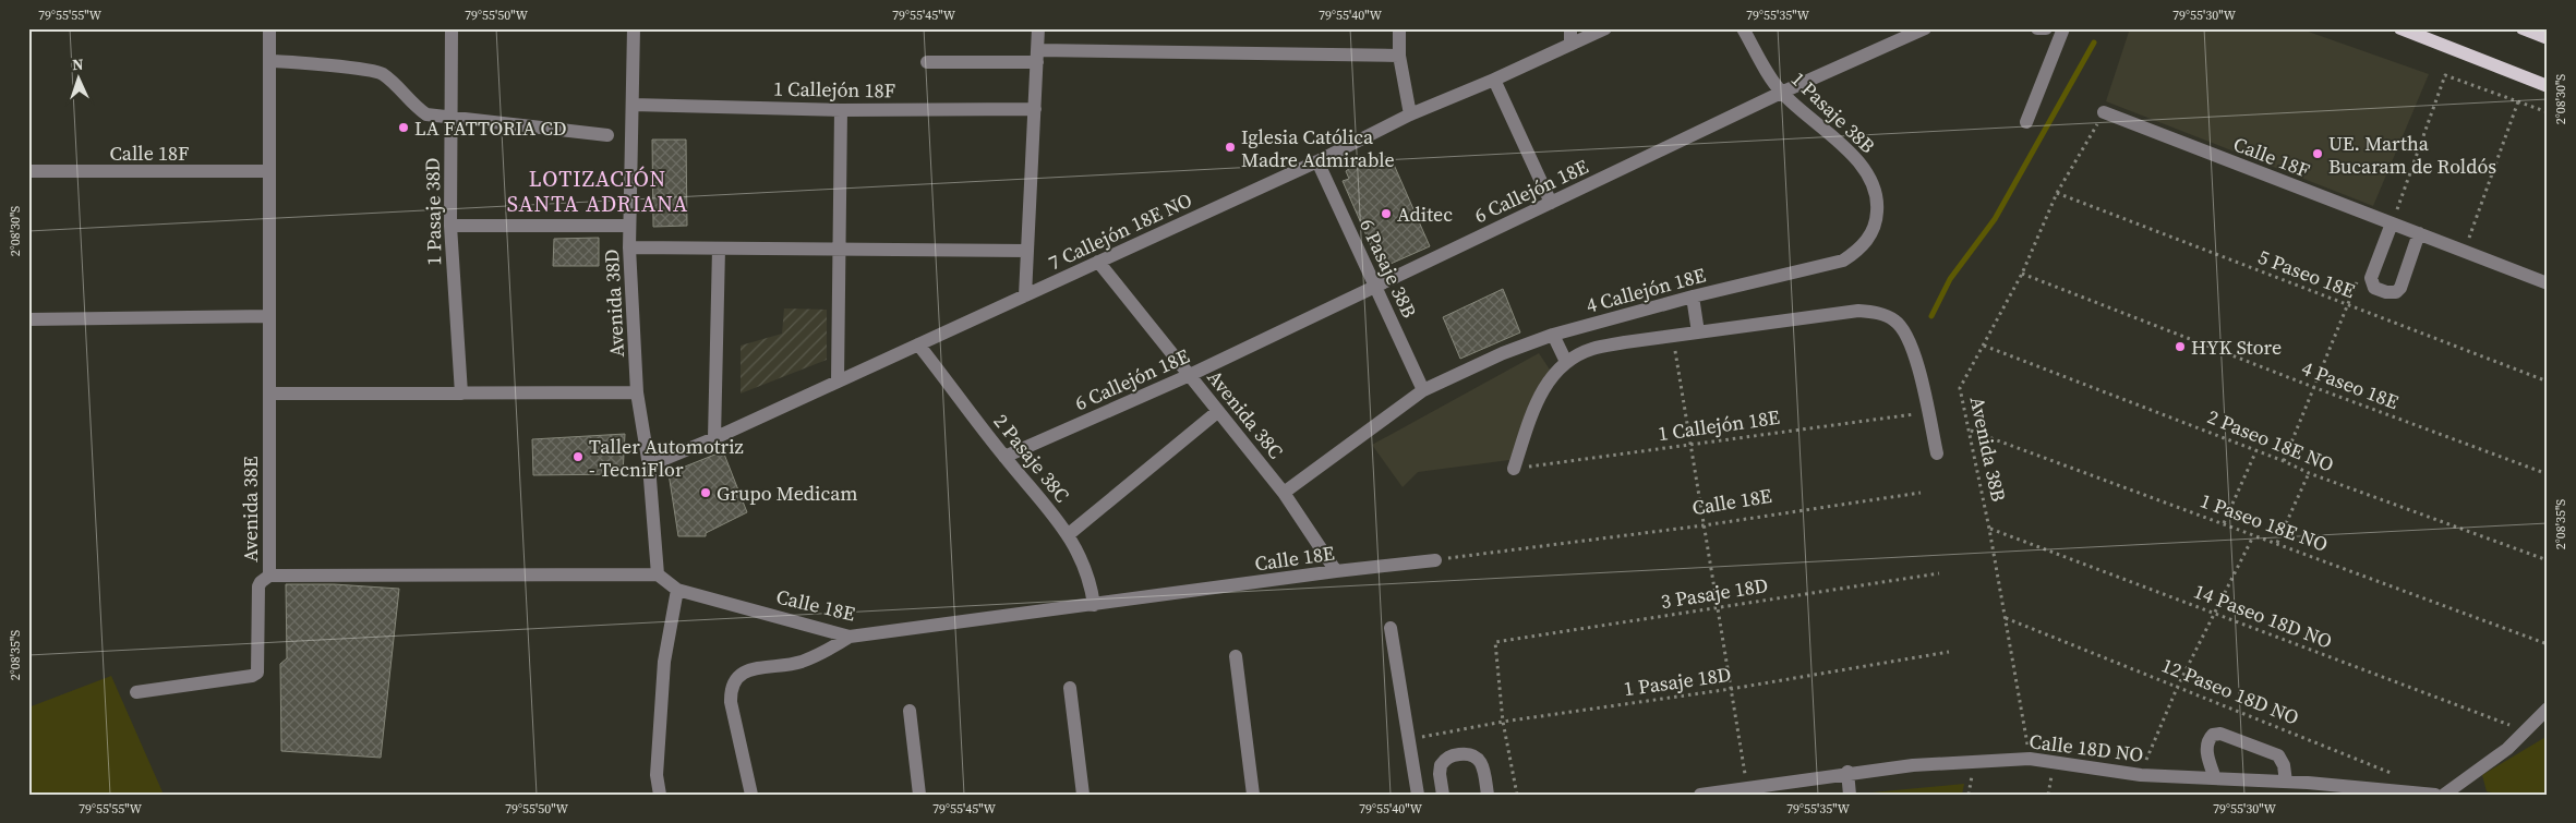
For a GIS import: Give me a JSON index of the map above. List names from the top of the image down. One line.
{"streets":{"street":["1 Callejón 18F","1 Pasaje 38B","Calle 18F","6 Callejón 18E","1 Pasaje 38D","7 Callejón 18E NO","6 Pasaje 38B","4 Callejón 18E","Avenida 38D","Avenida 38C","2 Pasaje 38C","Calle 18E","Avenida 38E","Calle 18D NO"],"path":["5 Paseo 18E","4 Paseo 18E","1 Callejón 18E","2 Paseo 18E NO","Avenida 38B","1 Paseo 18E NO","3 Pasaje 18D","14 Paseo 18D NO","1 Pasaje 18D","12 Paseo 18D NO"]},"crossings":[["1 Callejón 18F","Avenida 38D"],["1 Pasaje 38B","6 Callejón 18E"],["1 Pasaje 38B","4 Callejón 18E"],["Calle 18F","Avenida 38B"],["Calle 18F","Avenida 38E"],["6 Callejón 18E","6 Pasaje 38B"],["6 Callejón 18E","Avenida 38C"],["6 Callejón 18E","2 Pasaje 38C"],["7 Callejón 18E NO","6 Pasaje 38B"],["7 Callejón 18E NO","Avenida 38D"],["7 Callejón 18E NO","Avenida 38C"],["7 Callejón 18E NO","2 Pasaje 38C"],["6 Pasaje 38B","4 Callejón 18E"],["5 Paseo 18E","Avenida 38B"],["4 Callejón 18E","Avenida 38C"],["Avenida 38D","Avenida 38E"],["4 Paseo 18E","Avenida 38B"],["Avenida 38C","Calle 18E"],["2 Paseo 18E NO","Avenida 38B"],["Avenida 38B","1 Paseo 18E NO"],["Avenida 38B","14 Paseo 18D NO"],["Avenida 38B","12 Paseo 18D NO"],["Avenida 38B","Calle 18D NO"],["2 Pasaje 38C","Calle 18E"],["3 Pasaje 18D","1 Pasaje 18D"]],"districts":["LOTIZACIÓN SANTA ADRIANA"],"places":["LA FATTORIA CD","Iglesia Católica Madre Admirable","UE. Martha Bucaram de Roldós","Aditec","HYK Store","Taller Automotriz - TecniFlor","Grupo Medicam"],"north":"top","coordinates":["79°55'55\"W","79°55'50\"W","79°55'45\"W","79°55'40\"W","79°55'35\"W","79°55'30\"W","2°08'30\"S","2°08'35\"S"]}
